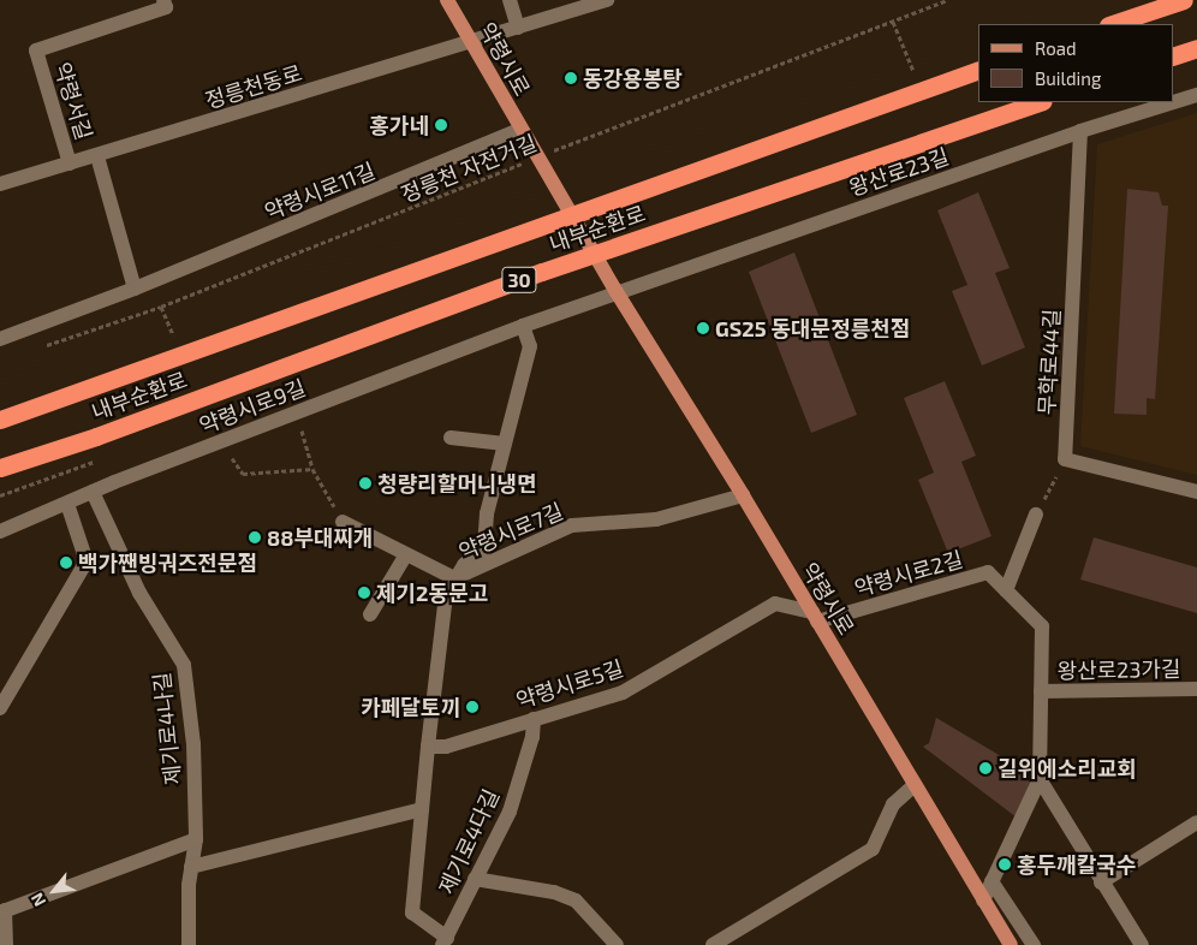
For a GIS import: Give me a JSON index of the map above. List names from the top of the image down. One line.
{"streets":{"highway":["내부순환로","30"],"main road":["약령시로"],"street":["정릉천동로","약령서길","왕산로23길","약령시로11길","무학로44길","약령시로9길","약령시로7길","약령시로2길","왕산로23가길","약령시로5길","제기로4나길","제기로4다길"],"path":["정릉천 자전거길"]},"crossings":[["약령시로","정릉천동로"],["약령시로","왕산로23길"],["약령시로","약령시로11길"],["약령시로","약령시로9길"],["약령시로","약령시로7길"],["약령시로","약령시로2길"],["약령시로","약령시로5길"],["정릉천동로","약령서길"],["왕산로23길","무학로44길"],["왕산로23길","약령시로9길"],["약령시로9길","제기로4나길"],["약령시로2길","왕산로23가길"],["약령시로2길","약령시로5길"],["약령시로5길","제기로4다길"]],"places":["동강용봉탕","홍가네","GS25 동대문정릉천점","청량리할머니냉면","88부대찌개","백가짼빙궈즈전문점","제기2동문고","카페달토끼","길위에소리교회","홍두깨칼국수"],"legend":["Road","Building"],"north":"bottom left"}
